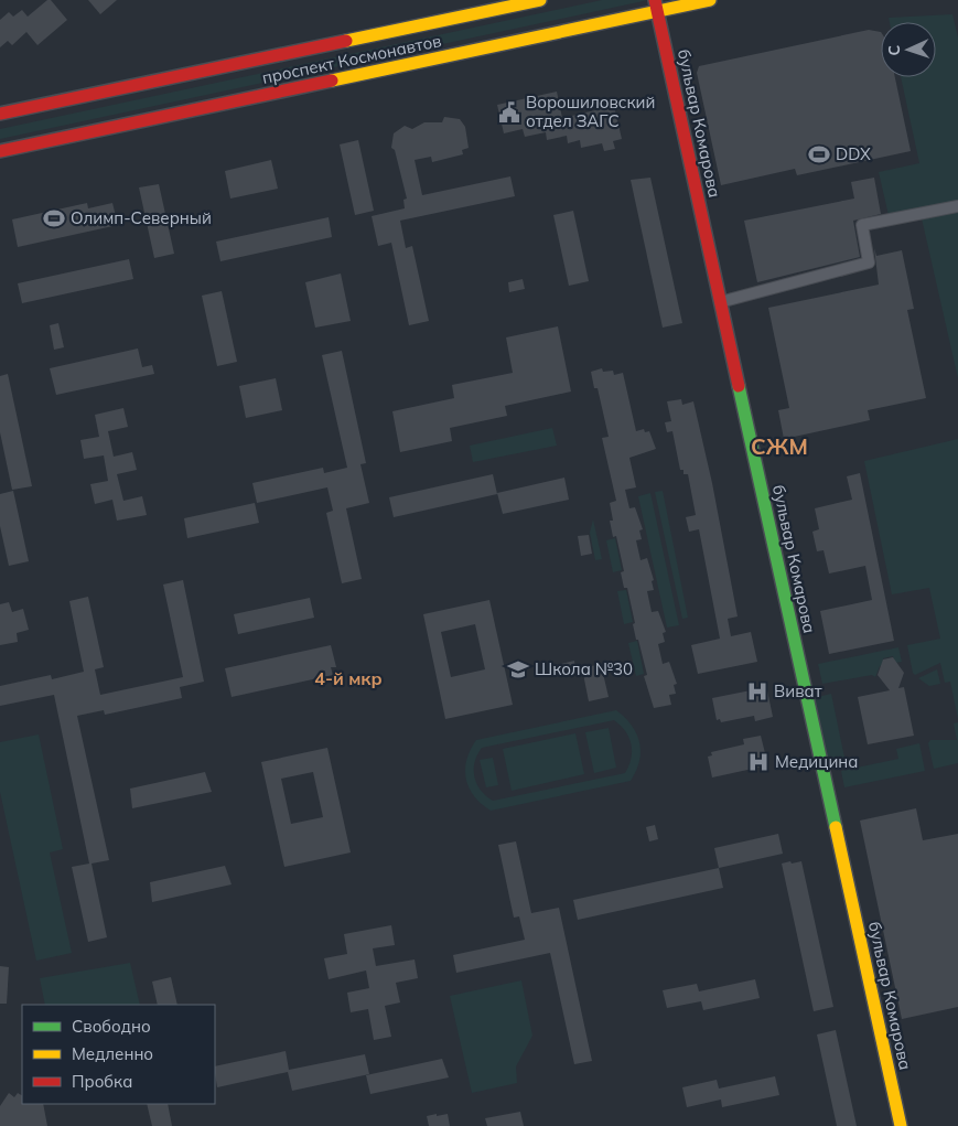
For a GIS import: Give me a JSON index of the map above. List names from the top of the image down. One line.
{"streets":{"main road":["проспект Космонавтов","бульвар Комарова"]},"crossings":[["проспект Космонавтов","бульвар Комарова"]],"districts":["СЖМ","4-й мкр"],"places":{"public building":["Ворошиловский отдел ЗАГС"],"sports":["DDX","Олимп-Северный"],"school or university":["Школа №30"],"hospital":["Виват","Медицина"]},"legend":["Свободно","Медленно","Пробка"],"north":"left"}
